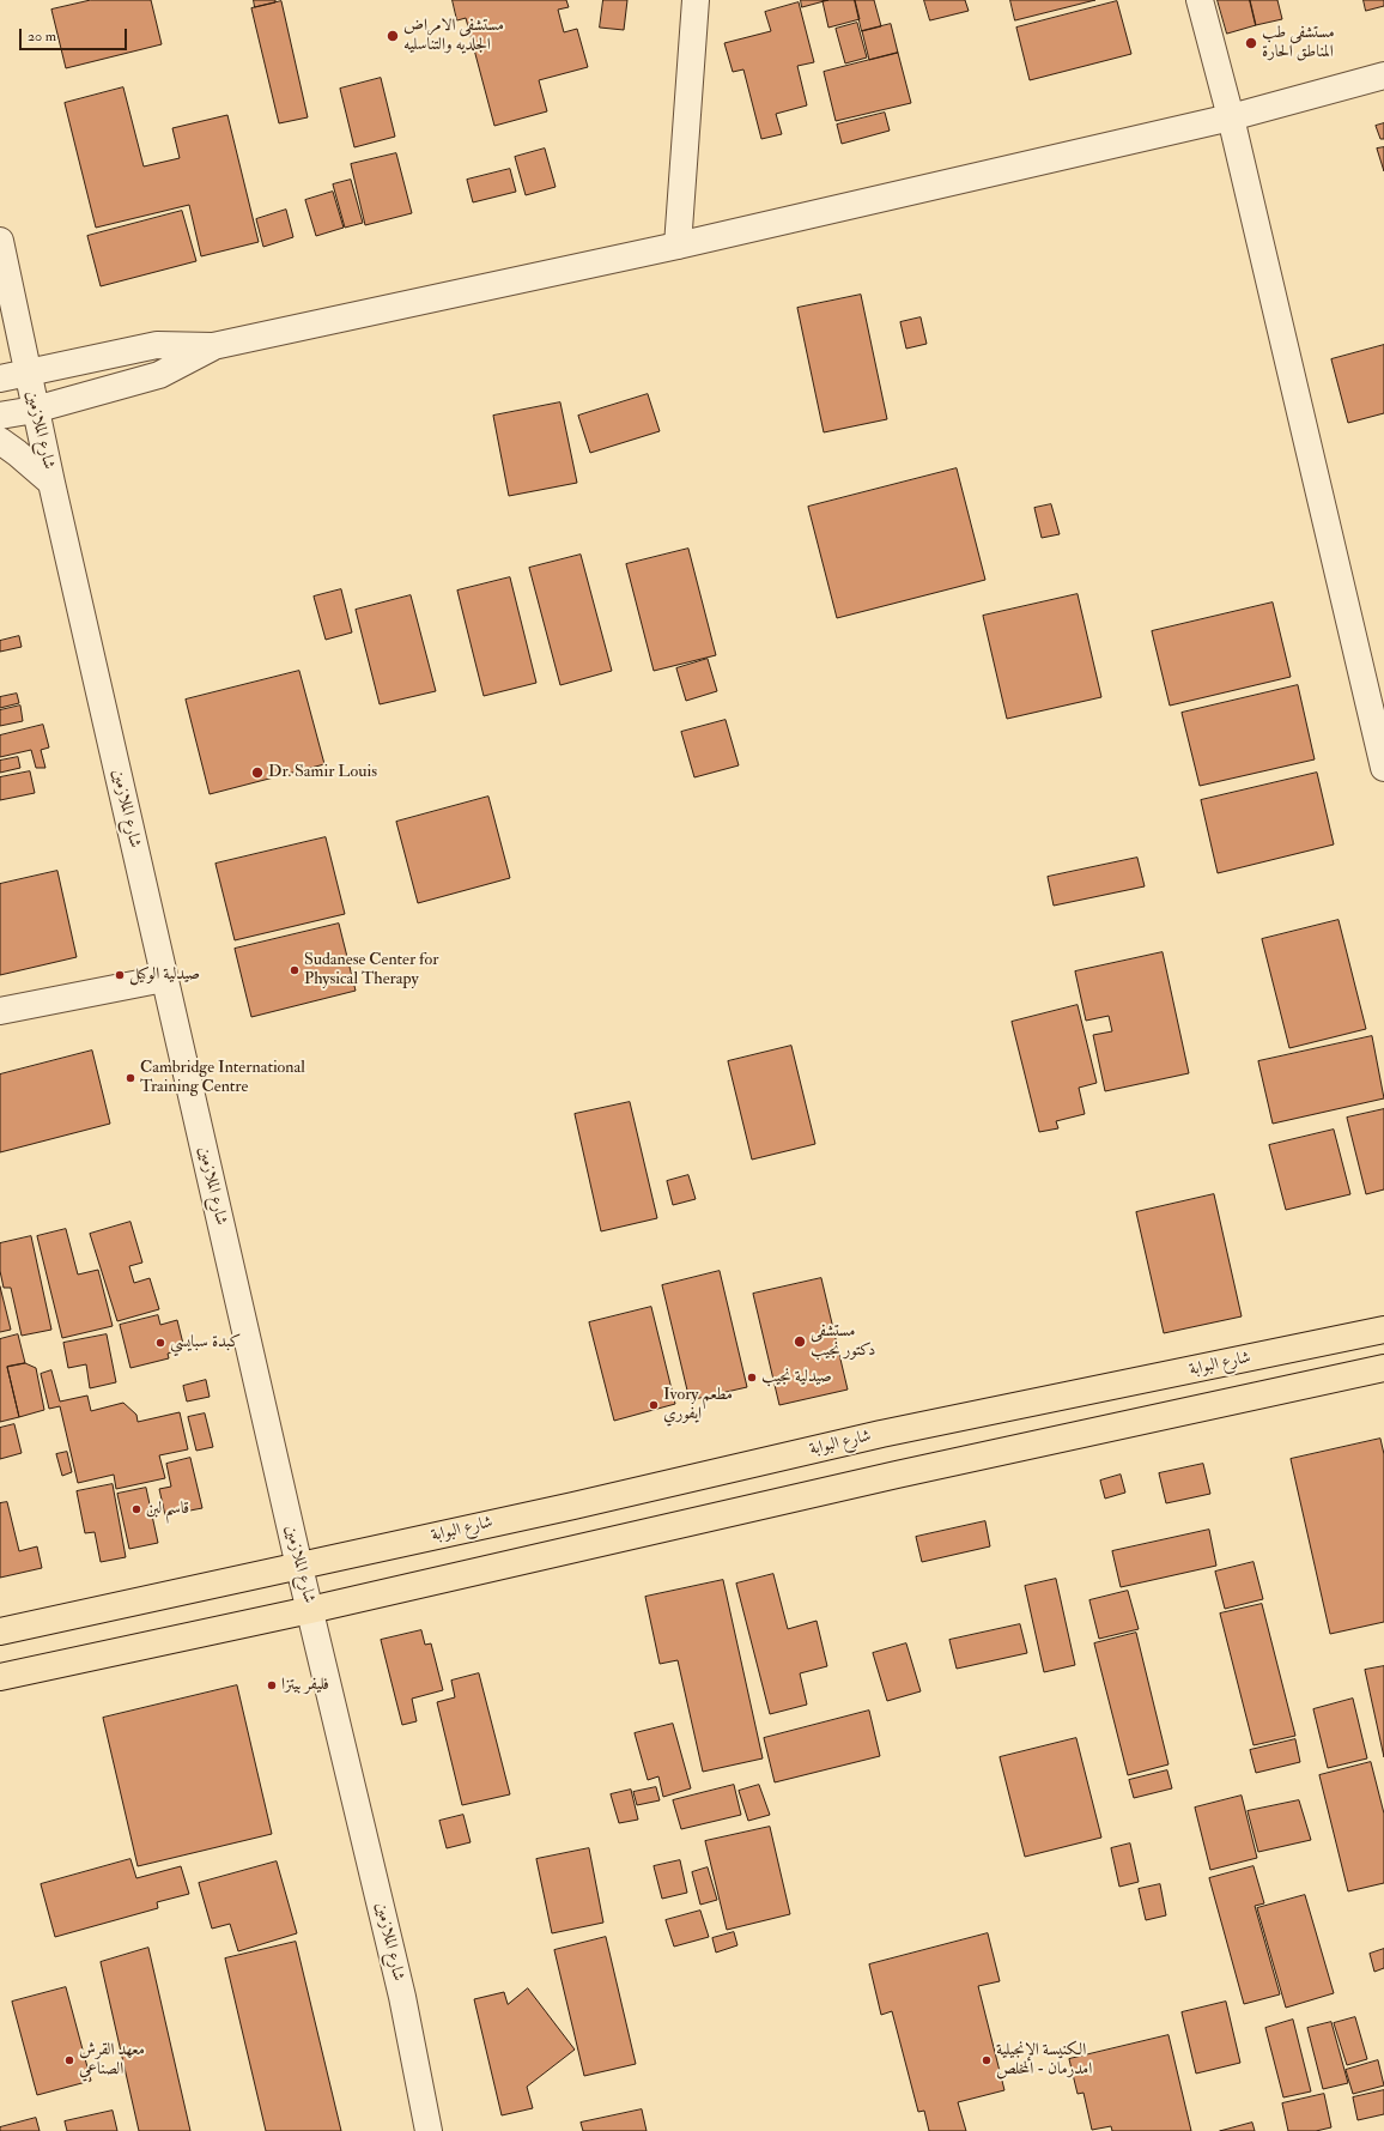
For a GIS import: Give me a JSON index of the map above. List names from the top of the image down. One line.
{"streets":{"main road":["شارع البوابة"],"street":["شارع الملازمين"]},"crossings":[["شارع الملازمين","شارع البوابة"]],"places":["مستشفى الامراض الجلديه والتناسليه","مستشفى طب المناطق الحارة","Dr. Samir Louis","Sudanese Center for Physical Therapy","صيدلية الوكيل","Cambridge International Training Centre","مستشفى دكتور نجيب","كبدة سبايسي","صيدلية نجيب","Ivory مطعم ايفوري","قاسم لبن","فليفر بيتزا","معهد القرش الصناعي","الكنيسة الإنجيلية امدرمان - المخلص"],"scale_bar":"20 m"}
